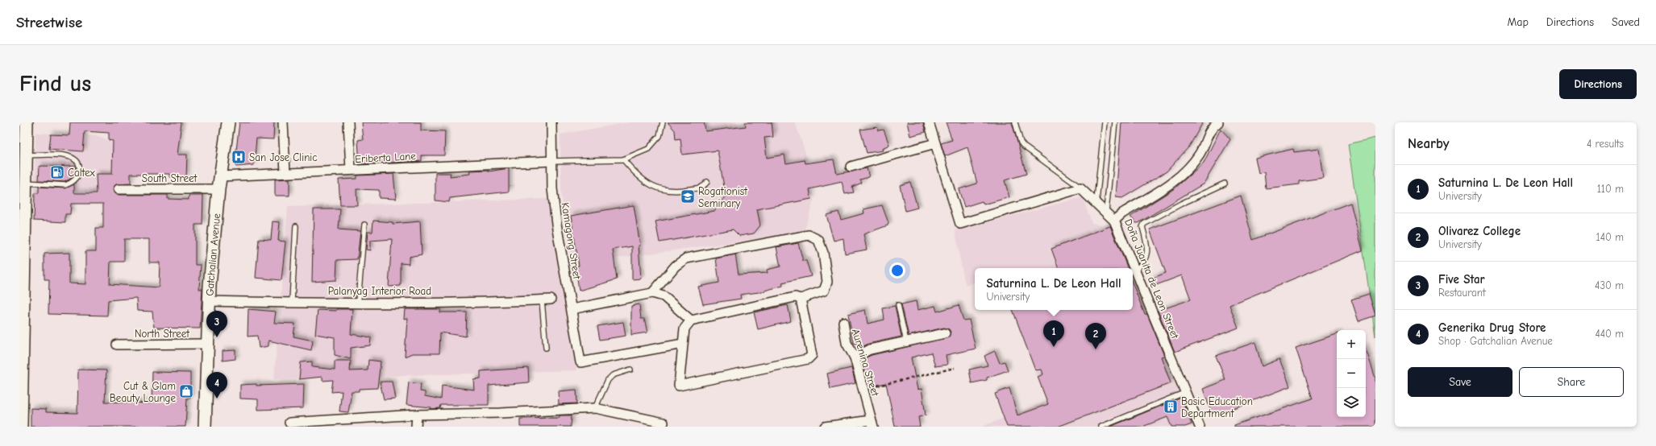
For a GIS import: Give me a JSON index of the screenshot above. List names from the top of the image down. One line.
{"streets":{"street":["Eriberta Lane","South Street","Kamagong Street","Gatchalian Avenue","Doña Juanita de Leon Street","Palanyag Interior Road","North Street","Aurenina Street"]},"crossings":[["Eriberta Lane","Kamagong Street"],["Eriberta Lane","Gatchalian Avenue"],["South Street","Gatchalian Avenue"],["Gatchalian Avenue","Palanyag Interior Road"],["Gatchalian Avenue","North Street"]],"places":{"hospital":["San Jose Clinic"],"fuel station":["Caltex"],"school or university":["Rogationist Seminary"],"shop":["Cut & Glam Beauty Lounge"],"building":["Basic Education Department"]},"page":{"header":"Streetwise","nav":["Map","Directions","Saved"],"buttons":["Directions",["Save","Share"]],"title":"Find us","heading":["Nearby","4 results"],"list":[{"mark":"1","name":"Saturnina L. De Leon Hall","note":"University","value":"110 m"},{"mark":"2","name":"Olivarez College","note":"University","value":"140 m"},{"mark":"3","name":"Five Star","note":"Restaurant","value":"430 m"},{"mark":"4","name":"Generika Drug Store","note":"Shop · Gatchalian Avenue","value":"440 m"}],"popup":["Saturnina L. De Leon Hall","University"],"pins":["3","1","2","4"],"map_buttons":["+","−"]}}
